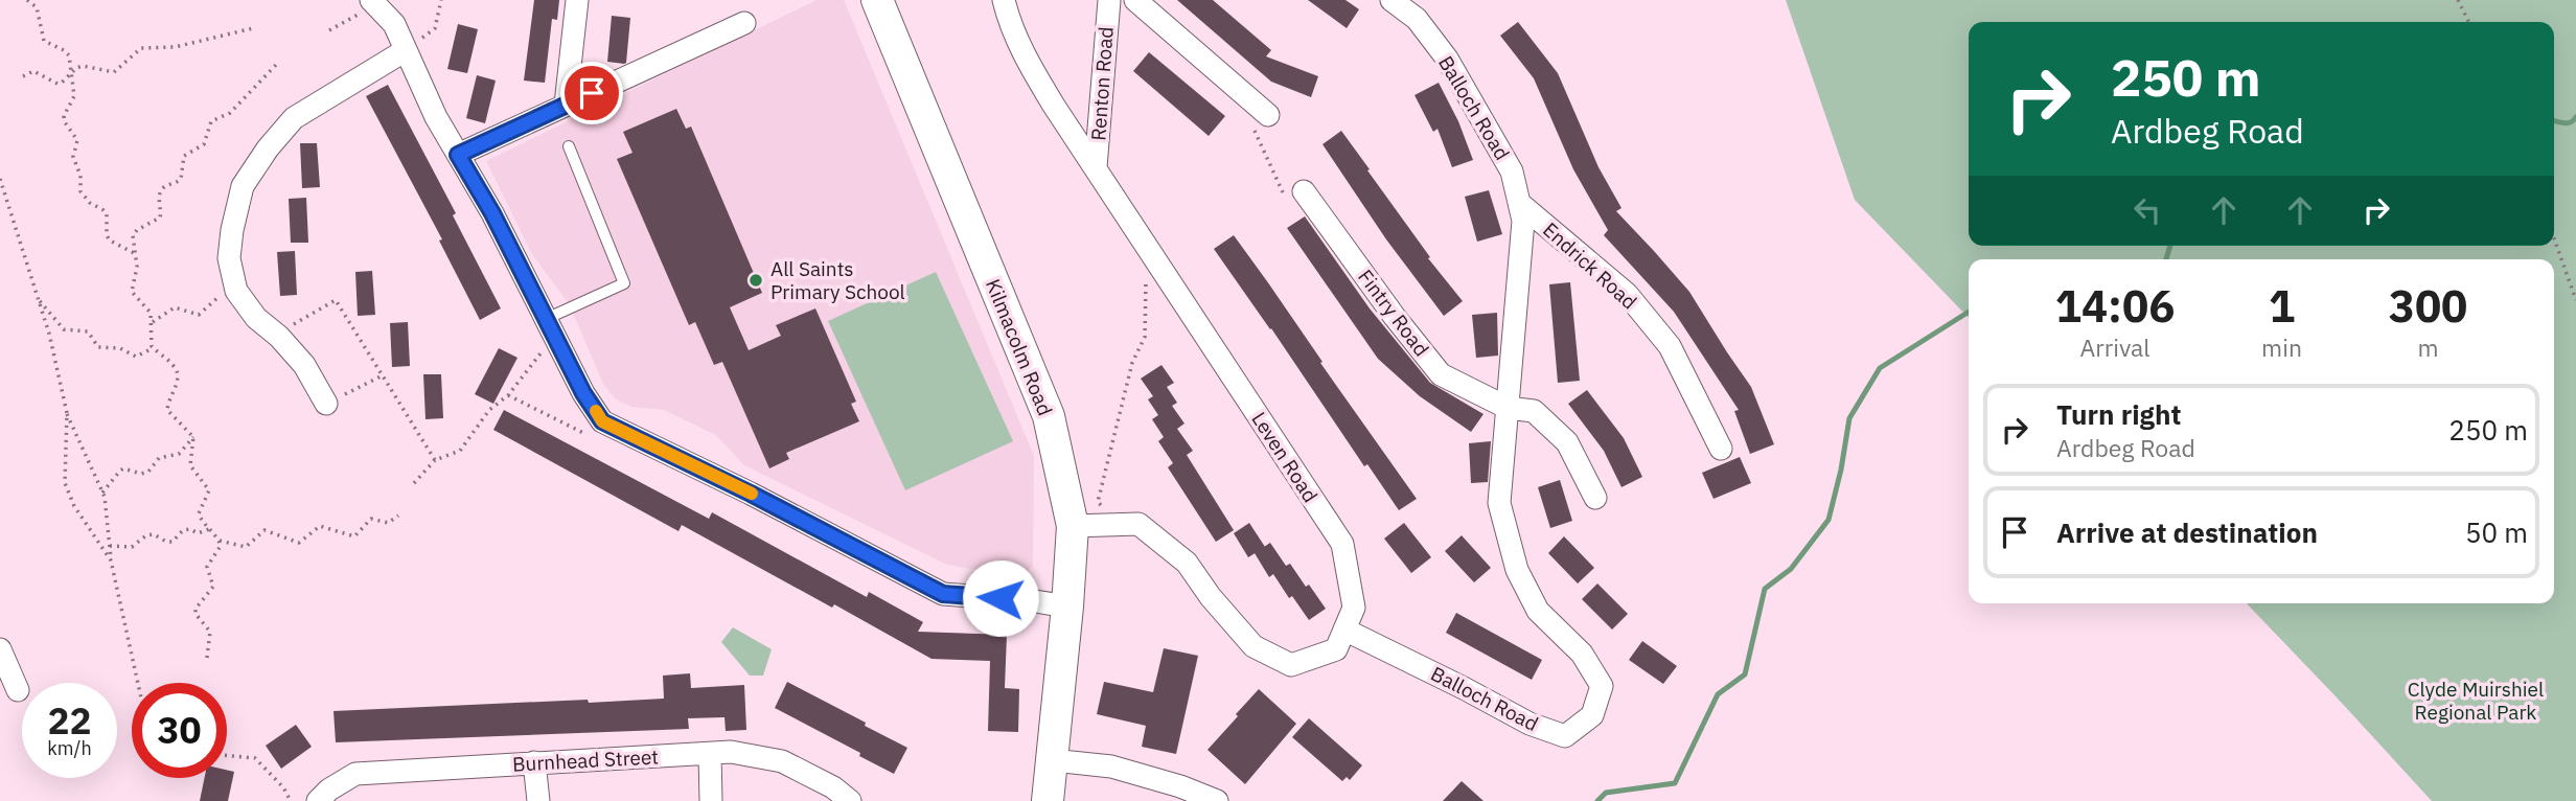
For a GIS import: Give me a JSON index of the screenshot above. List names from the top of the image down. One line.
{"streets":{"main road":["Kilmacolm Road"],"street":["Renton Road","Balloch Road","Endrick Road","Fintry Road","Leven Road","Burnhead Street"]},"crossings":[["Renton Road","Leven Road"],["Balloch Road","Endrick Road"],["Balloch Road","Fintry Road"],["Balloch Road","Leven Road"]],"parks":["Clyde Muirshiel Regional Park"],"places":["All Saints Primary School"],"page":{"turn":["250 m","Ardbeg Road"],"eta":["14:06","Arrival","1","min","300","m"],"list":[{"name":"Turn right","note":"Ardbeg Road","value":"250 m"},{"name":"Arrive at destination","value":"50 m"}],"speed":"22 km/h","limit":"30"}}
